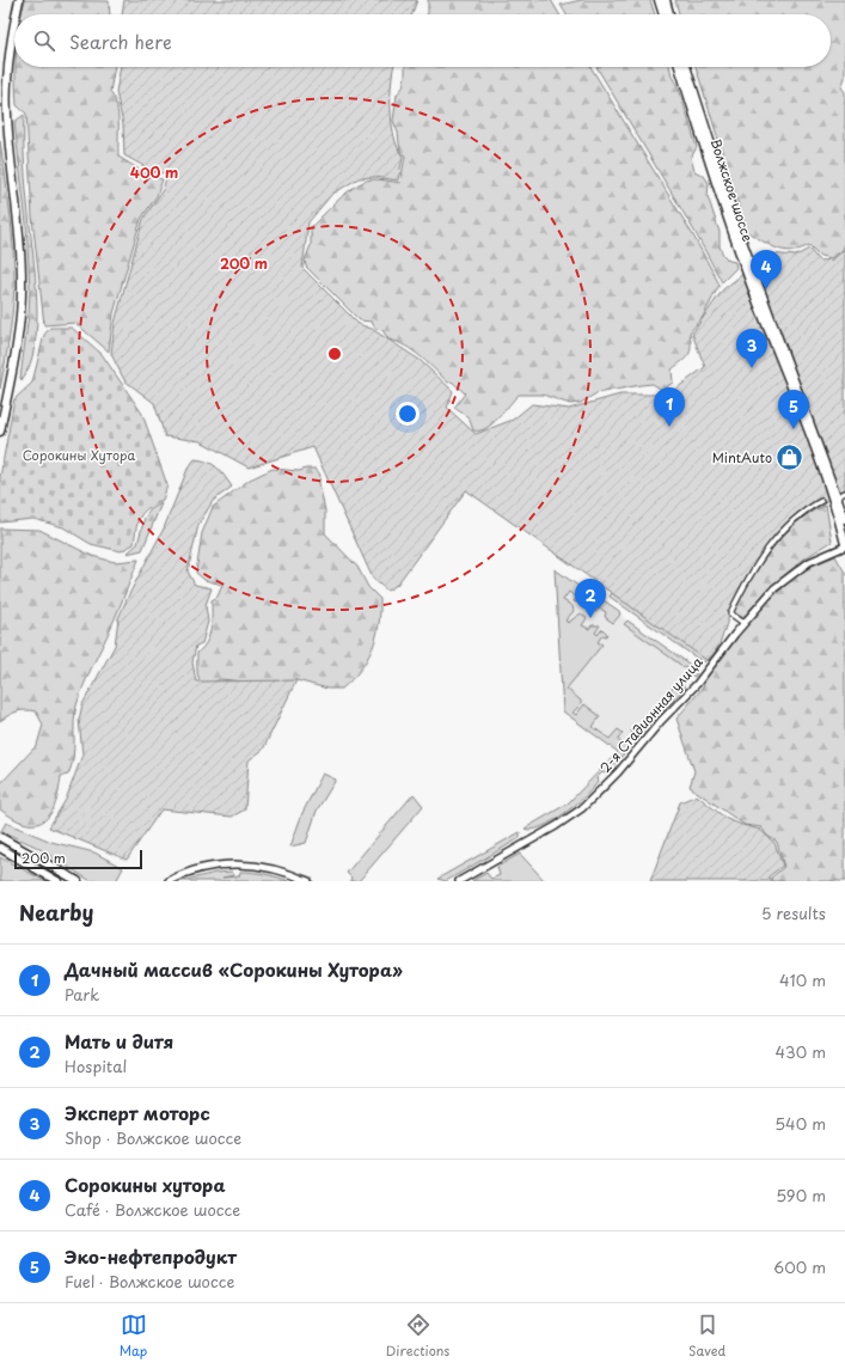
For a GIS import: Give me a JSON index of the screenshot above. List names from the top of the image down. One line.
{"streets":{"main road":["Волжское шоссе","2-я Стадионная улица"]},"crossings":[["Волжское шоссе","2-я Стадионная улица"]],"parks":["Сорокины Хутора"],"places":{"shop":["MintAuto"]},"scale_bar":"200 m","page":{"search":"Search here","pins":["4","3","1","5","2"],"scale":"200 m","heading":["Nearby","5 results"],"list":[{"mark":"1","name":"Дачный массив «Сорокины Хутора»","note":"Park","value":"410 m"},{"mark":"2","name":"Мать и дитя","note":"Hospital","value":"430 m"},{"mark":"3","name":"Эксперт моторс","note":"Shop · Волжское шоссе","value":"540 m"},{"mark":"4","name":"Сорокины хутора","note":"Café · Волжское шоссе","value":"590 m"},{"mark":"5","name":"Эко-нефтепродукт","note":"Fuel · Волжское шоссе","value":"600 m"}],"nav":["Map","Directions","Saved"]},"rings":["400 m","200 m"]}
